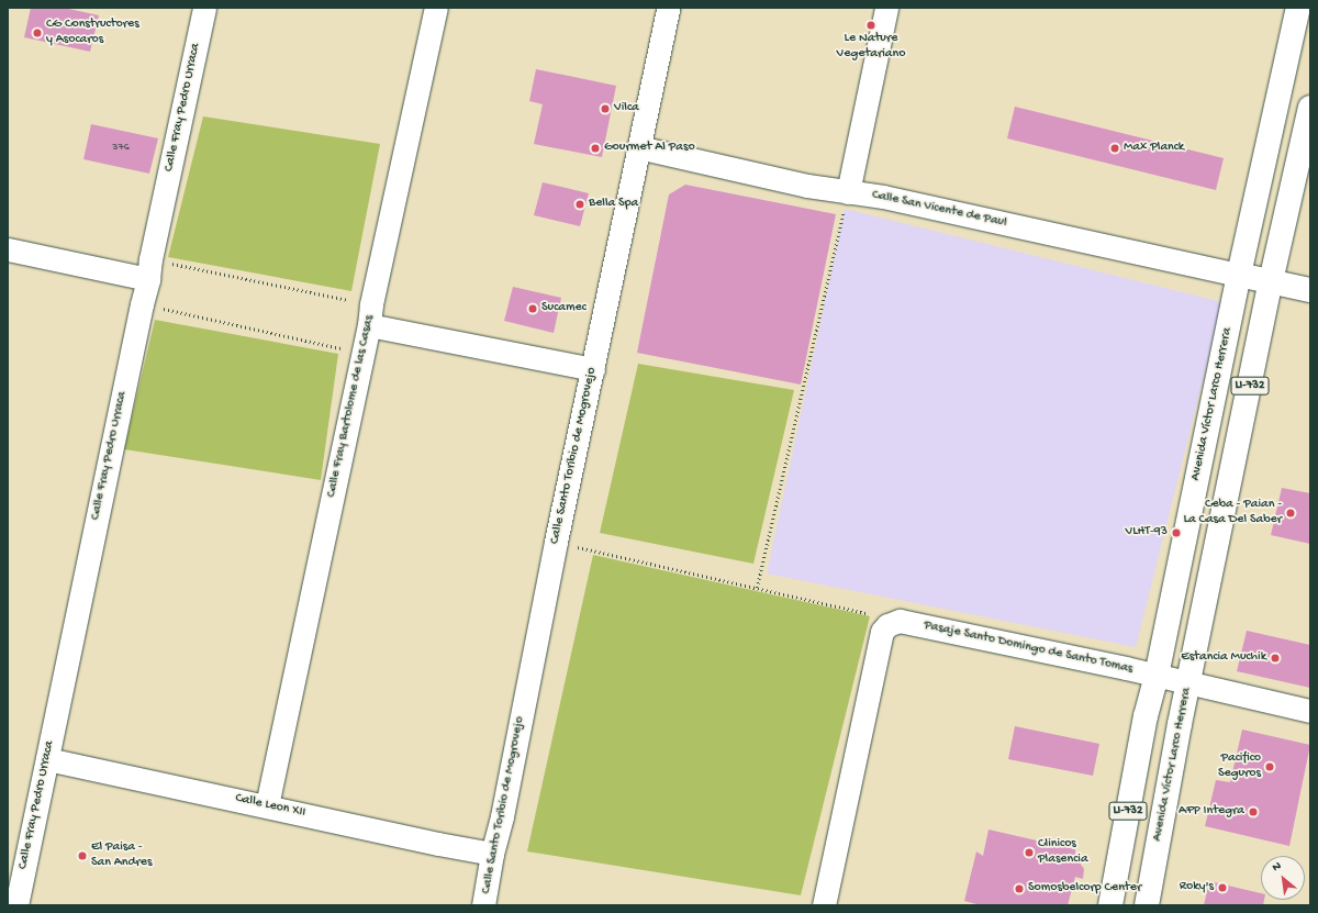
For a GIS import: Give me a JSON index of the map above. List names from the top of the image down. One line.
{"streets":{"main road":["LI-732","Avenida Víctor Larco Herrera"],"street":["Calle Fray Pedro Urraca","Calle San Vicente de Paul","Calle Fray Bartolome de las Casas","Calle Santo Toribio de Mogrovejo","Pasaje Santo Domingo de Santo Tomas","Calle Leon XII"]},"crossings":[["Calle Fray Pedro Urraca","Calle Leon XII"],["Calle San Vicente de Paul","Avenida Víctor Larco Herrera"],["Calle San Vicente de Paul","Calle Santo Toribio de Mogrovejo"],["Avenida Víctor Larco Herrera","Pasaje Santo Domingo de Santo Tomas"],["Calle Fray Bartolome de las Casas","Calle Leon XII"],["Calle Santo Toribio de Mogrovejo","Calle Leon XII"]],"places":["Le Nature Vegetariano","CG Constructores y Asocaros","Vilca","Gourmet Al Paso","Max Planck","Bella Spa","Sucamec","Ceba - Paian - La Casa Del Saber","VLHT-93","Estancia Muchik","Pacifico Seguros","AFP Integra","Clinicos Plasencia","El Paisa - San Andres","Roky's","Somosbelcorp Center"],"house_numbers":["376"],"north":"top left"}
